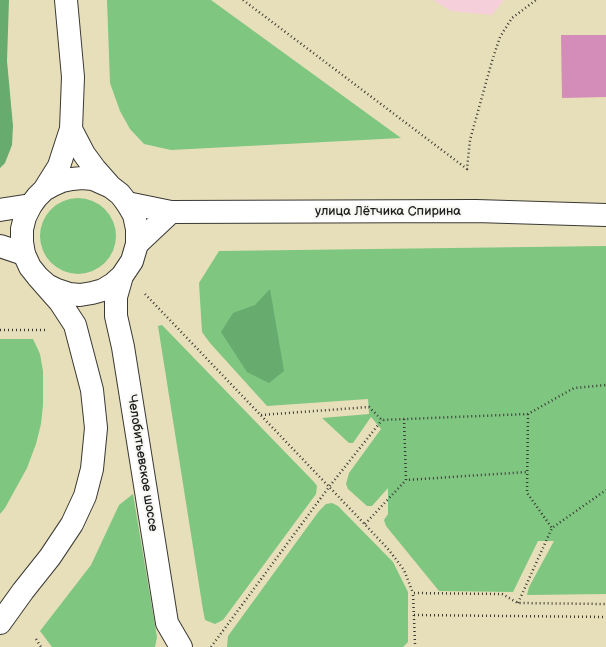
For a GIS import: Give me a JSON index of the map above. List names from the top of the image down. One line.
{"streets":{"street":["улица Лётчика Спирина","Челобитьевское шоссе"]},"crossings":[["улица Лётчика Спирина","Челобитьевское шоссе"]]}
